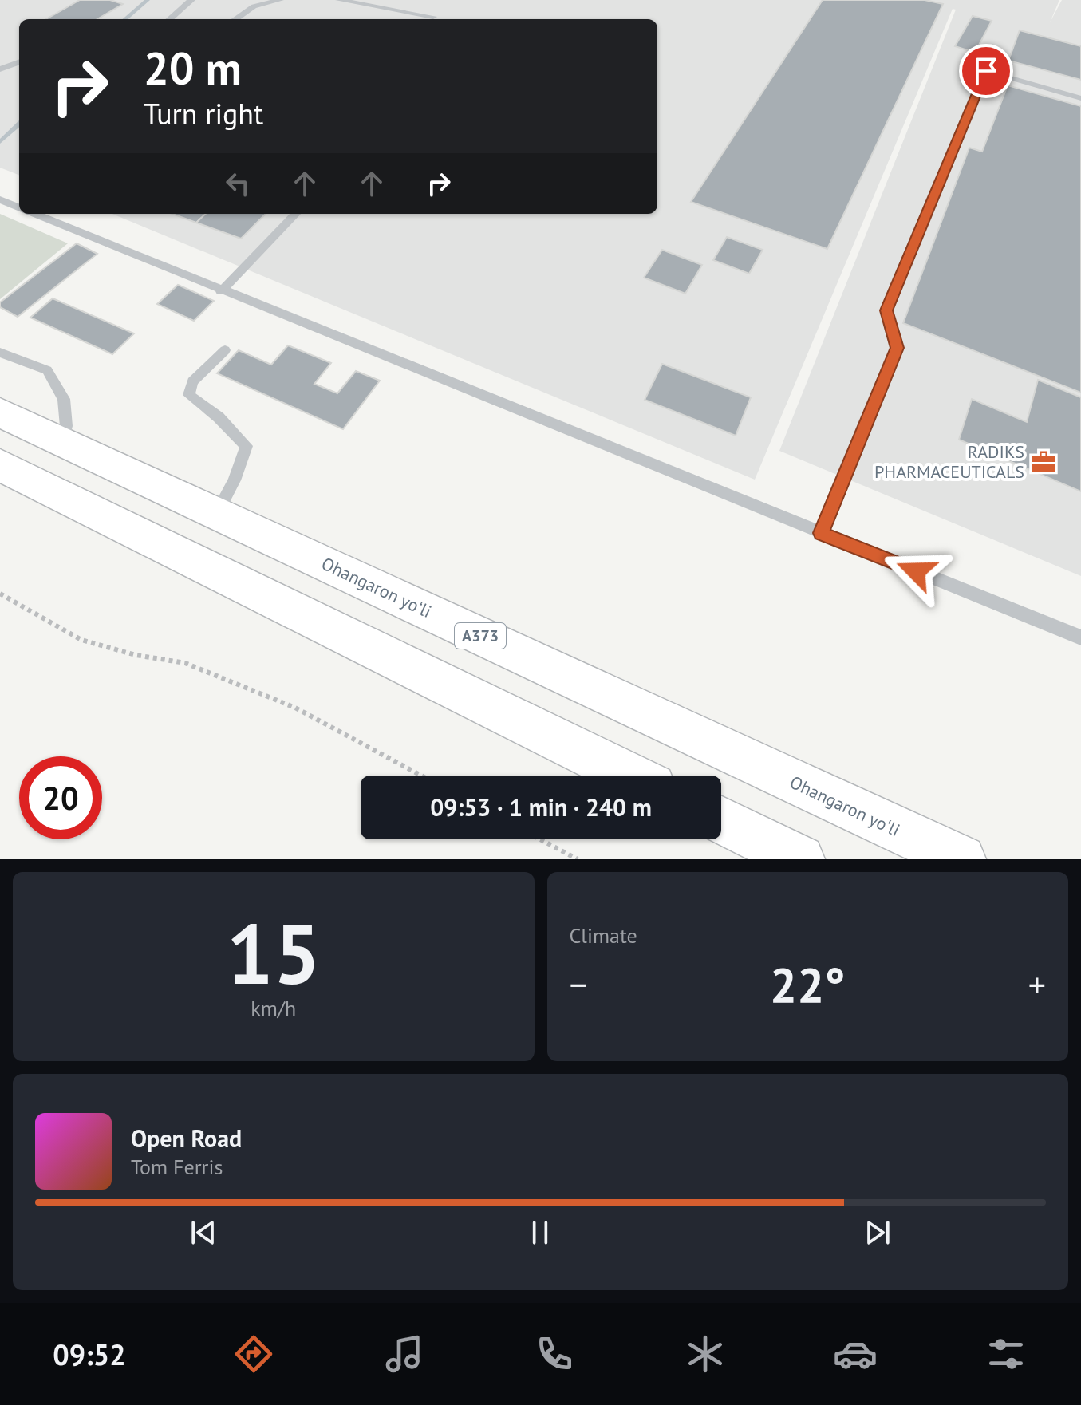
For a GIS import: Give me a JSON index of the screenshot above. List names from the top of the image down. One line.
{"streets":{"highway":["Ohangaron yoʻli","A373"]},"places":{"office":["RADIKS PHARMACEUTICALS"]},"page":{"turn":["20 m","Turn right"],"limit":"20","trip":"09:53 · 1 min · 240 m","tile":[["15","km/h"],"Climate"],"heat":["−","22°","+"],"song":["Open Road","Tom Ferris"],"tabs":"09:52"}}
